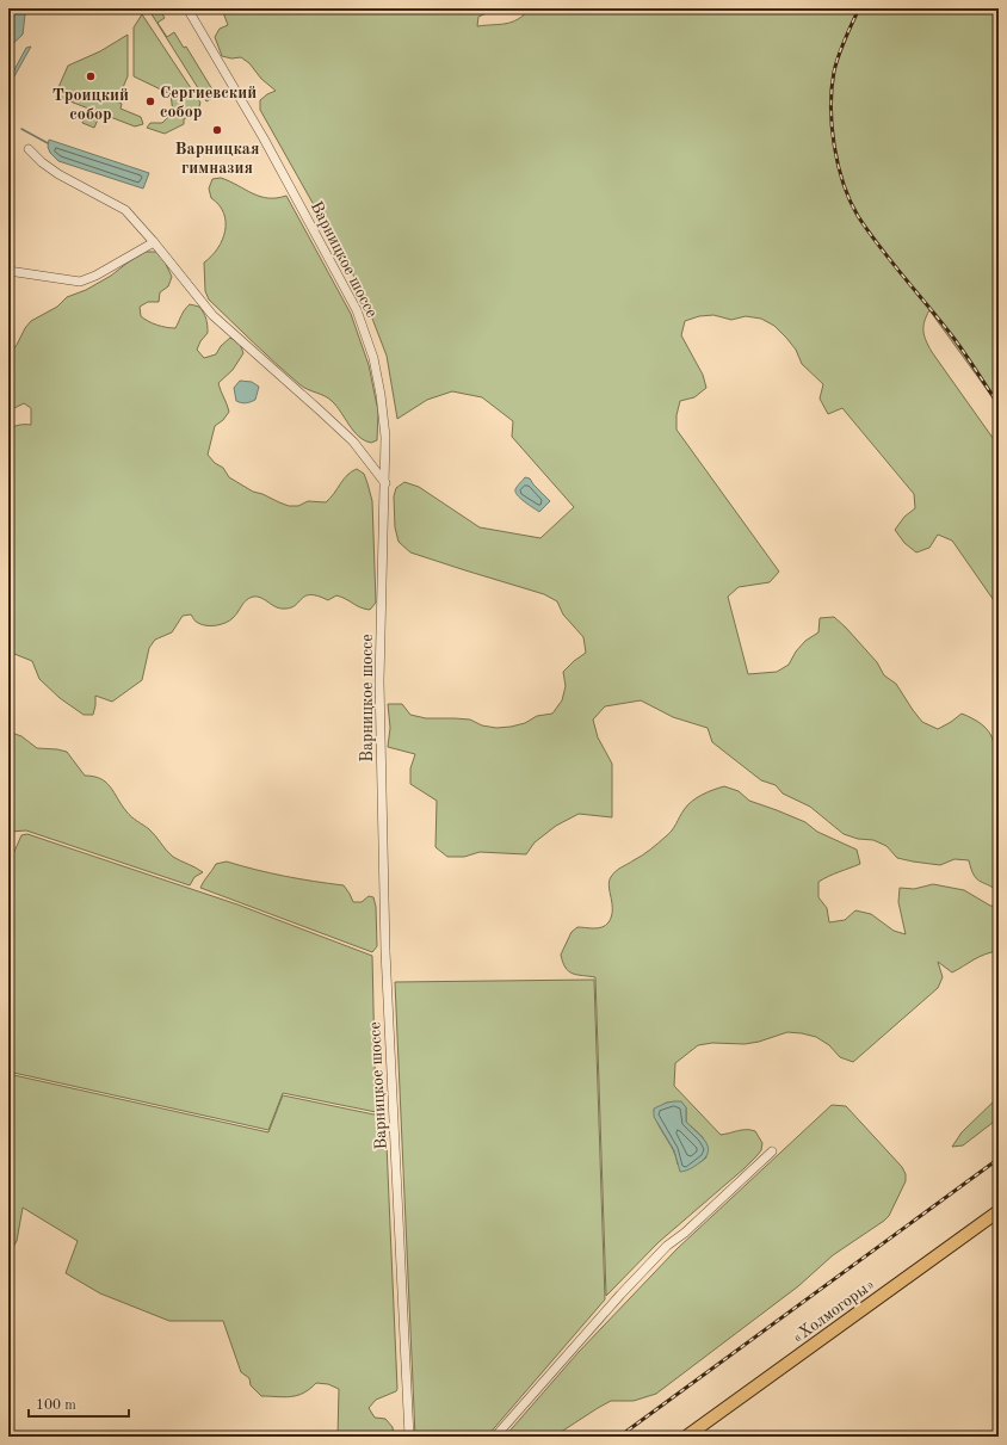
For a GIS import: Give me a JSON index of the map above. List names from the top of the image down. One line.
{"streets":{"highway":["«Холмогоры»"],"street":["Варницкое шоссе"]},"places":["Троицкий собор","Сергиевский собор","Варницкая гимназия"],"scale_bar":"100 m"}
